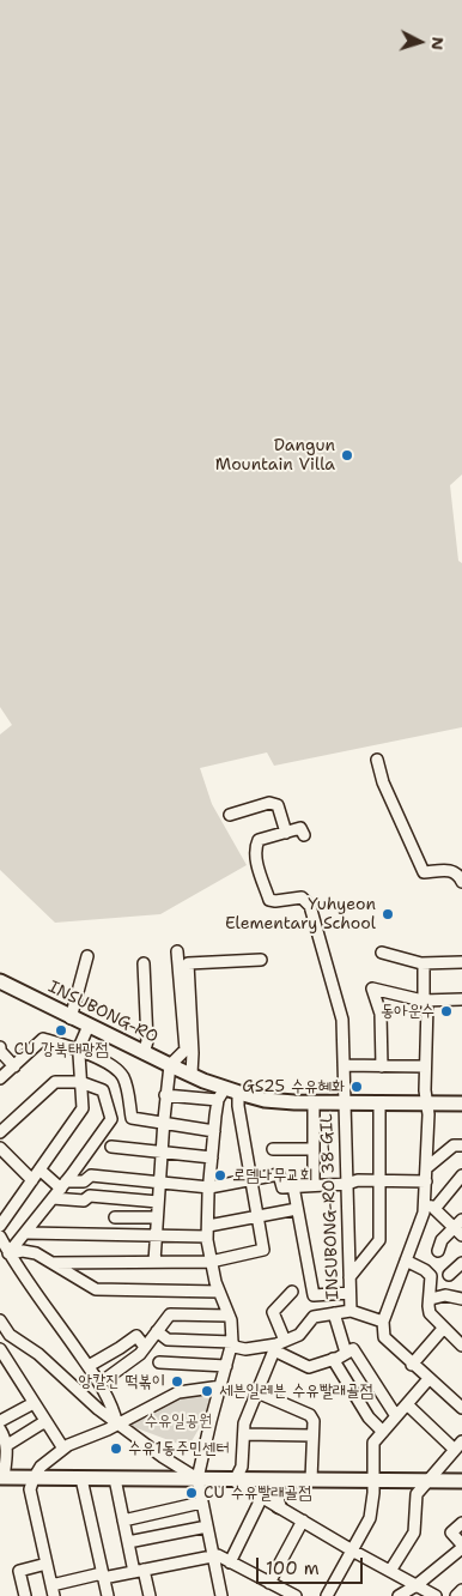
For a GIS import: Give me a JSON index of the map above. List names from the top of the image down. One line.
{"streets":{"main road":["INSUBONG-RO"],"street":["INSUBONG-RO 38-GIL"]},"crossings":[["INSUBONG-RO","INSUBONG-RO 38-GIL"]],"parks":["수유일공원"],"places":["Dangun Mountain Villa","Yuhyeon Elementary School","동아운수","CU 강북태광점","GS25 수유혜화","로뎀나무교회","앙칼진 떡볶이","세븐일레븐 수유빨래골점","수유1동주민센터","CU 수유빨래골점"],"scale_bar":"100 m","north":"right"}
